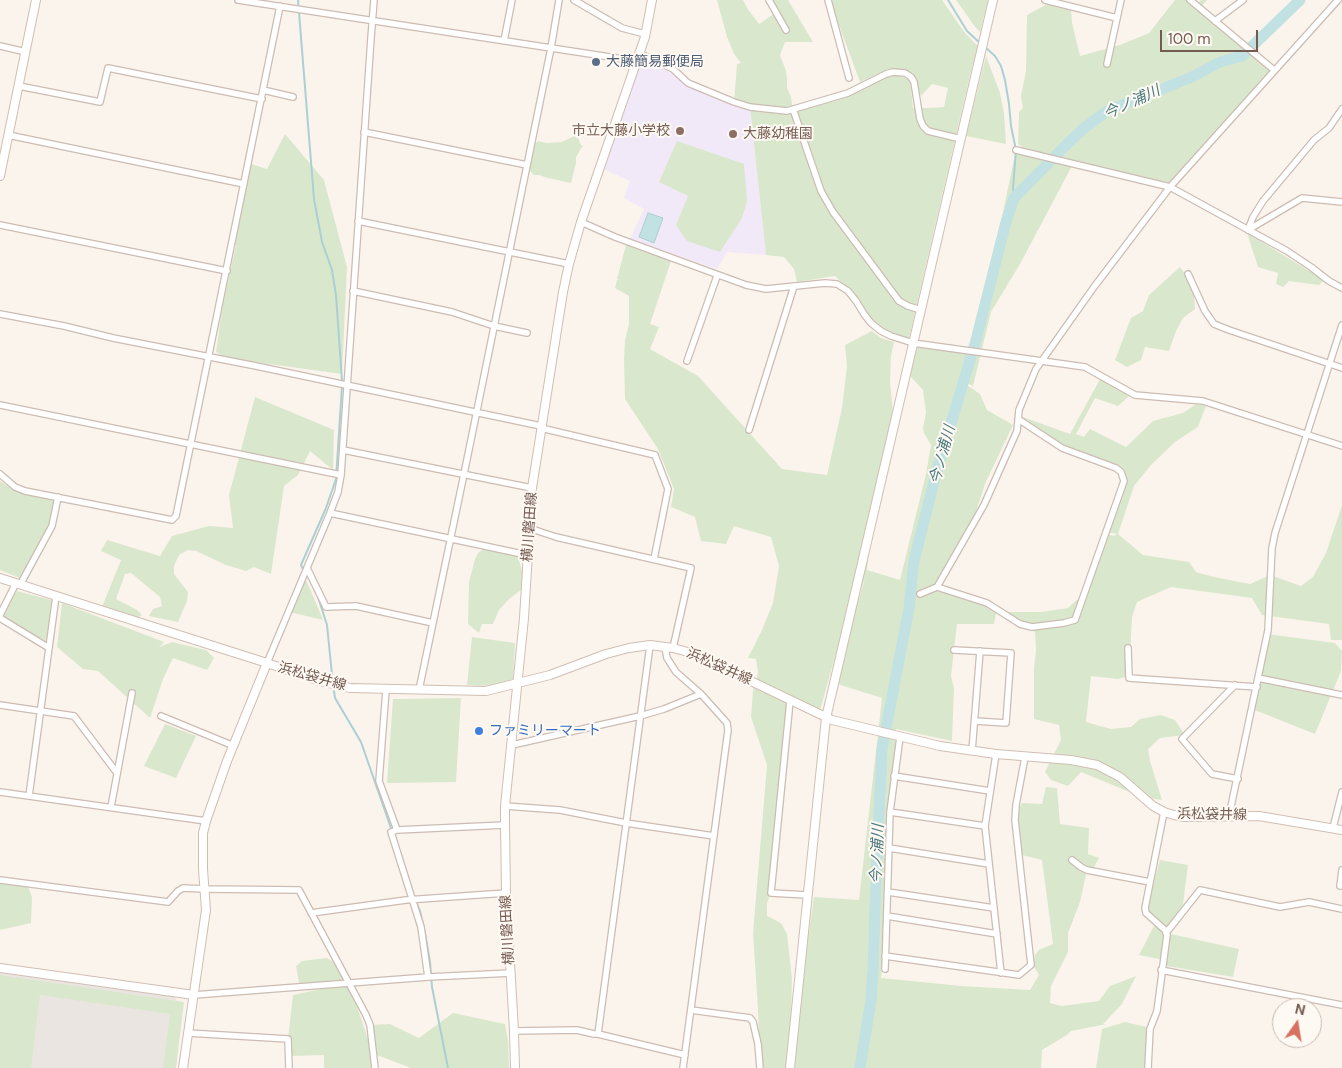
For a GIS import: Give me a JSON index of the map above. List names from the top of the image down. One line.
{"streets":{"main road":["横川磐田線","浜松袋井線"]},"crossings":[["横川磐田線","浜松袋井線"]],"water":["今ノ浦川"],"places":["大藤簡易郵便局","市立大藤小学校","大藤幼稚園","ファミリーマート"],"scale_bar":"100 m","north":"top"}
